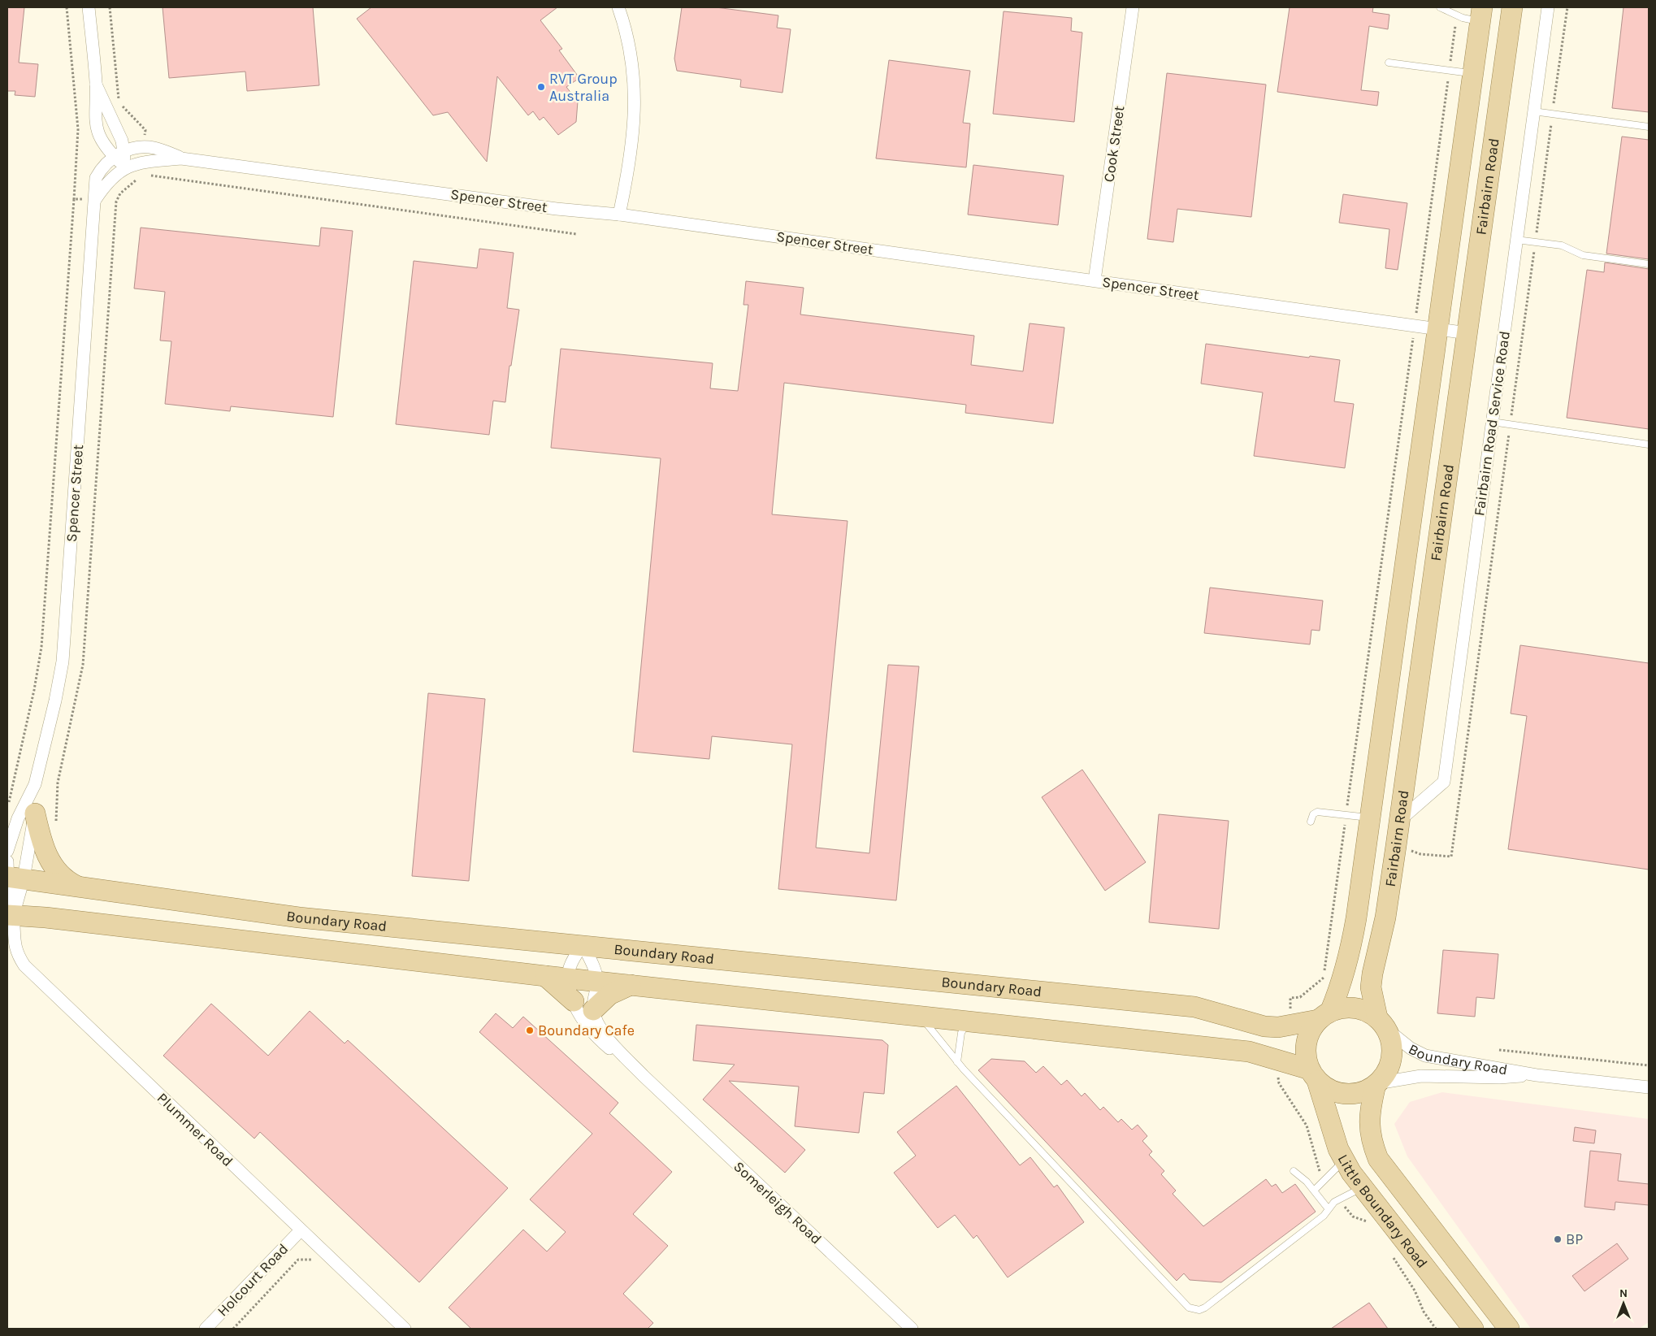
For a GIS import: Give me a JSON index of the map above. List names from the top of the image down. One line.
{"streets":{"main road":["Fairbairn Road","Boundary Road","Little Boundary Road"],"street":["Cook Street","Spencer Street","Fairbairn Road Service Road","Plummer Road","Somerleigh Road","Holcourt Road"]},"crossings":[["Cook Street","Spencer Street"],["Fairbairn Road","Spencer Street"],["Fairbairn Road","Fairbairn Road Service Road"],["Fairbairn Road","Boundary Road"],["Fairbairn Road","Little Boundary Road"],["Spencer Street","Boundary Road"],["Spencer Street","Plummer Road"],["Boundary Road","Plummer Road"],["Boundary Road","Little Boundary Road"],["Plummer Road","Holcourt Road"]],"places":["RVT Group Australia","Boundary Cafe","BP"],"north":"top"}
